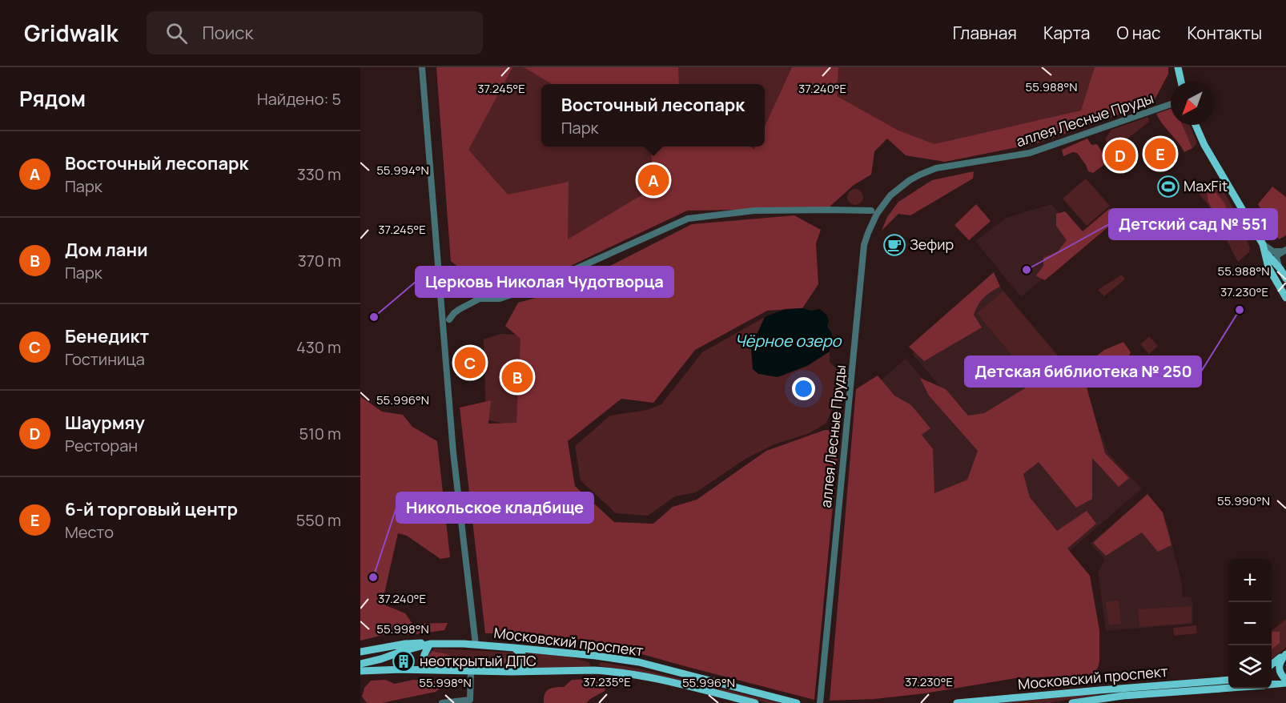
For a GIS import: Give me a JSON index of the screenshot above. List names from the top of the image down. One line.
{"streets":{"main road":["Московский проспект"],"street":["аллея Лесные Пруды"]},"water":["Чёрное озеро"],"places":{"sports":["MaxFit"],"cafe":["Зефир"],"other":["Детский сад № 551","Детская библиотека № 250","Церковь Николая Чудотворца","Никольское кладбище"],"building":["неоткрытый ДПС"]},"north":"bottom left","page":{"header":"Gridwalk","search":"Поиск","nav":["Главная","Карта","О нас","Контакты"],"heading":["Рядом","Найдено: 5"],"popup":["Восточный лесопарк","Парк"],"list":[{"mark":"A","name":"Восточный лесопарк","note":"Парк","value":"330 m"},{"mark":"B","name":"Дом лани","note":"Парк","value":"370 m"},{"mark":"C","name":"Бенедикт","note":"Гостиница","value":"430 m"},{"mark":"D","name":"Шаурмяу","note":"Ресторан","value":"510 m"},{"mark":"E","name":"6-й торговый центр","note":"Место","value":"550 m"}],"pins":["E","D","A","C","B"],"map_buttons":["+","−"]},"coordinates":["55.988°N","37.245°E","37.240°E","55.994°N","37.230°E","55.996°N","55.990°N","55.998°N","37.235°E"]}
